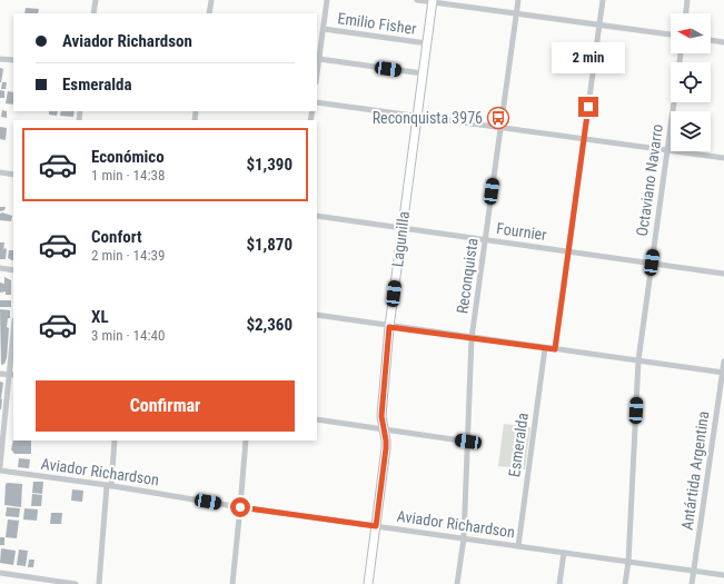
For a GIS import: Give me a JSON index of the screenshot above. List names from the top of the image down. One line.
{"streets":{"main road":["Lagunilla"],"street":["Emilio Fisher","Octaviano Navarro","Fournier","Reconquista","Esmeralda","Antártida Argentina","Aviador Richardson"]},"crossings":[["Emilio Fisher","Lagunilla"],["Octaviano Navarro","Fournier"],["Octaviano Navarro","Aviador Richardson"],["Fournier","Lagunilla"],["Fournier","Reconquista"],["Lagunilla","Aviador Richardson"],["Reconquista","Aviador Richardson"],["Esmeralda","Aviador Richardson"],["Antártida Argentina","Aviador Richardson"]],"places":{"bus stop":["Reconquista 3976"]},"north":"left","page":{"banner":["Aviador Richardson","Esmeralda"],"bubble":"2 min","list":[{"name":"Económico","note":"1 min · 14:38","value":"$1,390"},{"name":"Confort","note":"2 min · 14:39","value":"$1,870"},{"name":"XL","note":"3 min · 14:40","value":"$2,360"}],"buttons":"Confirmar"}}
